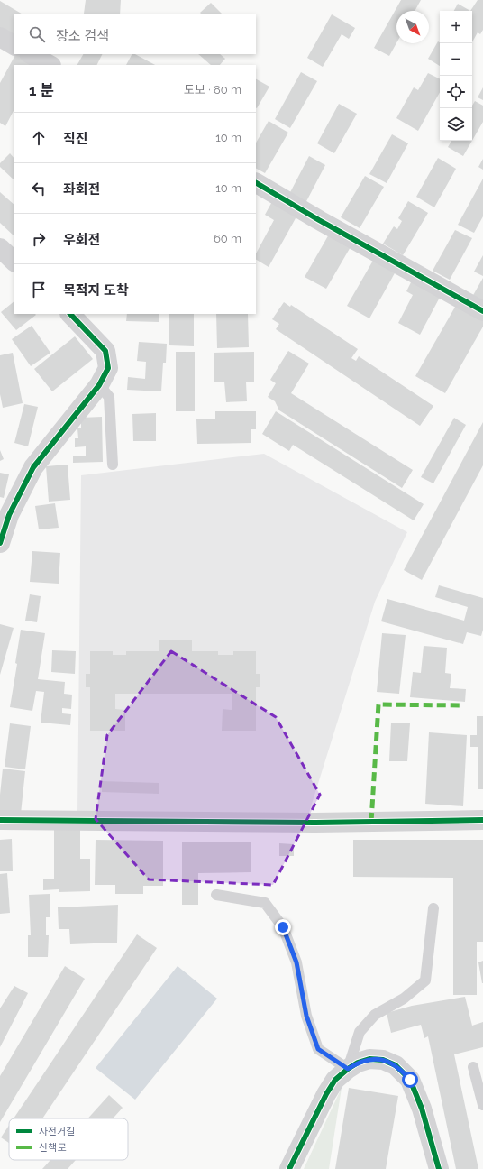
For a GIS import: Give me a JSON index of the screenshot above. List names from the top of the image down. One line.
{"legend":["자전거길","산책로"],"north":"bottom right","page":{"map_buttons":["+","−"],"search":"장소 검색","heading":["1 분","도보 · 80 m"],"list":[["직진","10 m"],["좌회전","10 m"],["우회전","60 m"],"목적지 도착"]}}
